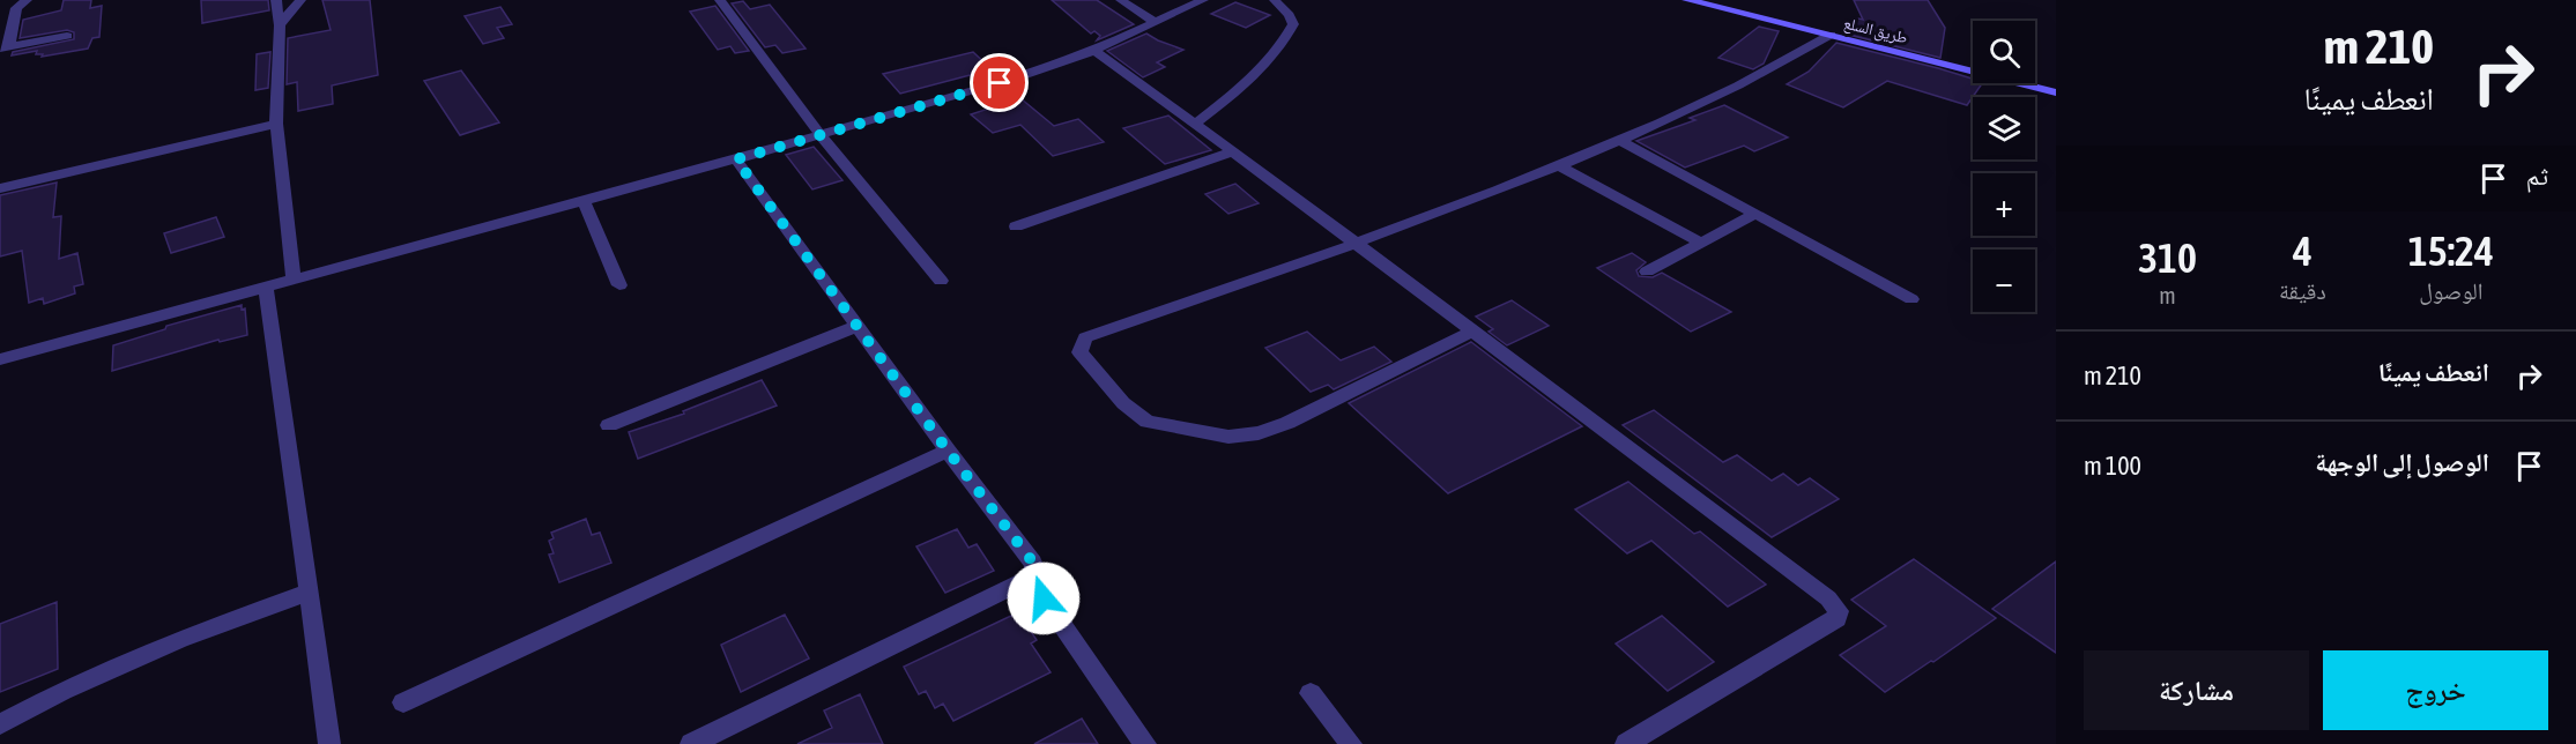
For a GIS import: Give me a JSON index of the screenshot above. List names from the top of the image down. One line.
{"streets":{"street":["طريق السلع"]},"page":{"turn":["210 m","انعطف يمينًا"],"map_buttons":["+","−"],"then":"ثم","eta":["15:24","الوصول","4","دقيقة","310","m"],"list":[{"name":"انعطف يمينًا","value":"210 m"},{"name":"الوصول إلى الوجهة","value":"100 m"}],"buttons":["خروج","مشاركة"]}}
